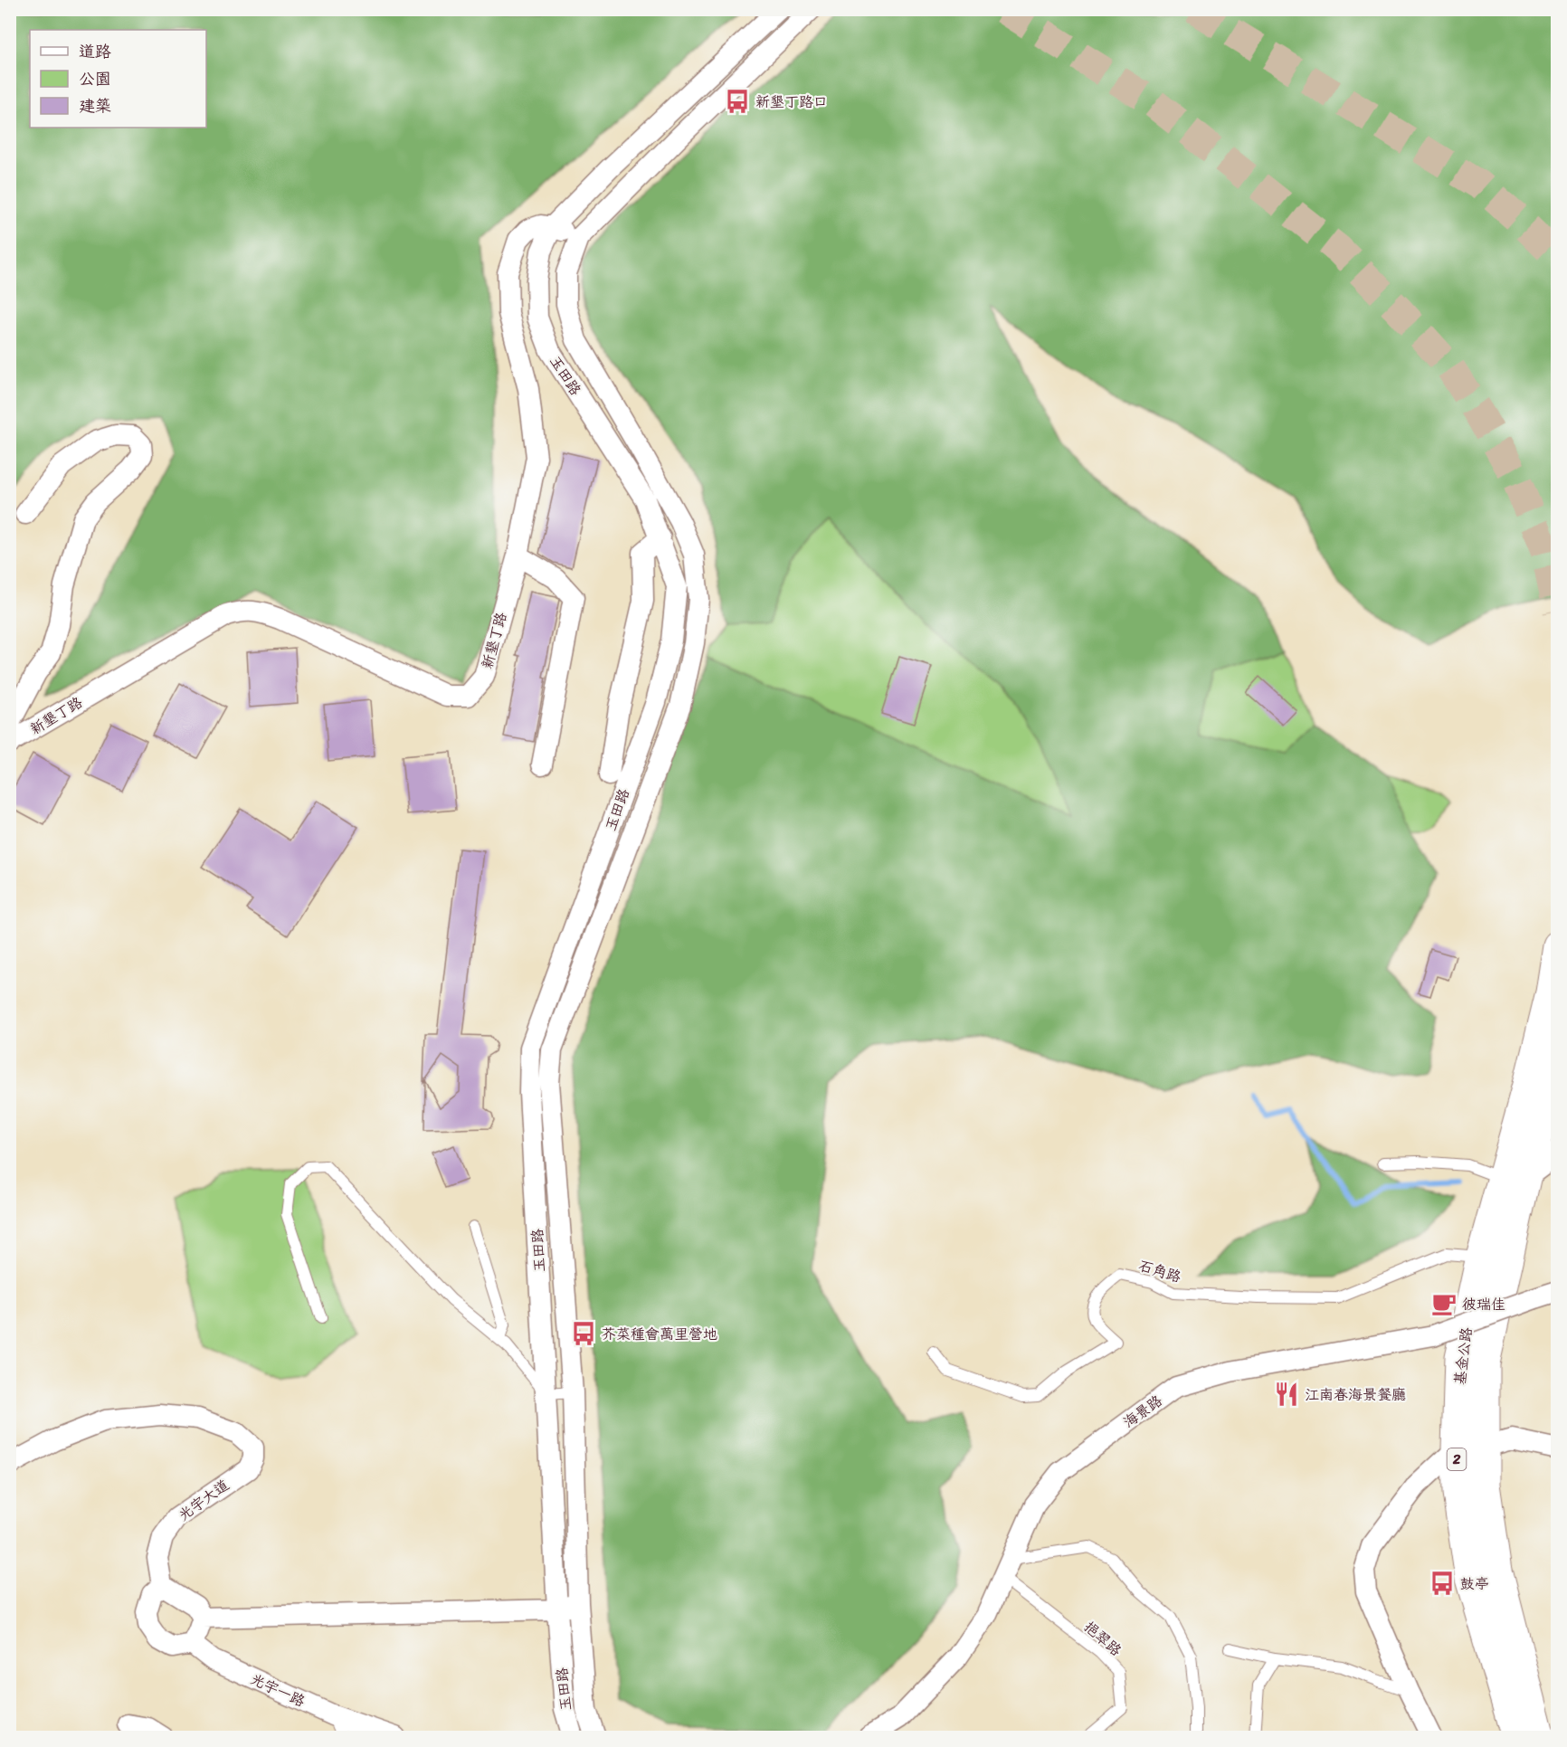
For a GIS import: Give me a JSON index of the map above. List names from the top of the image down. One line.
{"streets":{"main road":["基金公路","2"],"street":["玉田路","新墾丁路","海景路","光宇大道","光宇一路"],"lane":["石角路","挹翠路"]},"crossings":[["玉田路","新墾丁路"],["石角路","基金公路"],["海景路","挹翠路"],["光宇大道","光宇一路"]],"places":{"bus stop":["新墾丁路口","芥菜種會萬里營地","鼓亭"],"cafe":["彼瑞佳"],"restaurant":["江南春海景餐廳"]},"legend":["道路","公園","建築"]}
